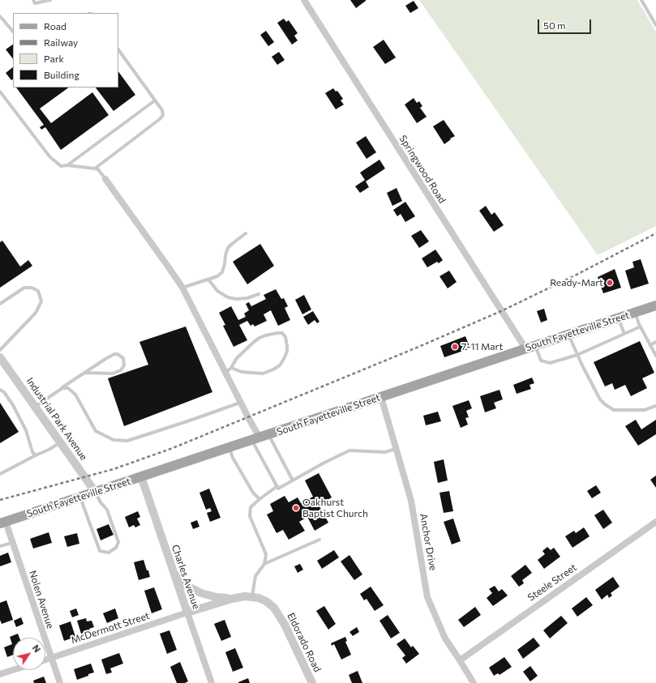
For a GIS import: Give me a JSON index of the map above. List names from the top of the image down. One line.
{"streets":{"main road":["South Fayetteville Street"],"street":["Springwood Road","Industrial Park Avenue","Anchor Drive","Charles Avenue","Steele Street","Nolen Avenue","McDermott Street","Eldorado Road"]},"crossings":[["Springwood Road","South Fayetteville Street"],["South Fayetteville Street","Industrial Park Avenue"],["South Fayetteville Street","Anchor Drive"],["South Fayetteville Street","Charles Avenue"],["South Fayetteville Street","Nolen Avenue"],["Anchor Drive","Steele Street"],["Charles Avenue","McDermott Street"],["Charles Avenue","Eldorado Road"],["Nolen Avenue","McDermott Street"],["McDermott Street","Eldorado Road"]],"places":["Ready-Mart","7-11 Mart","Oakhurst Baptist Church"],"legend":["Road","Railway","Park","Building"],"scale_bar":"50 m","north":"top right"}
